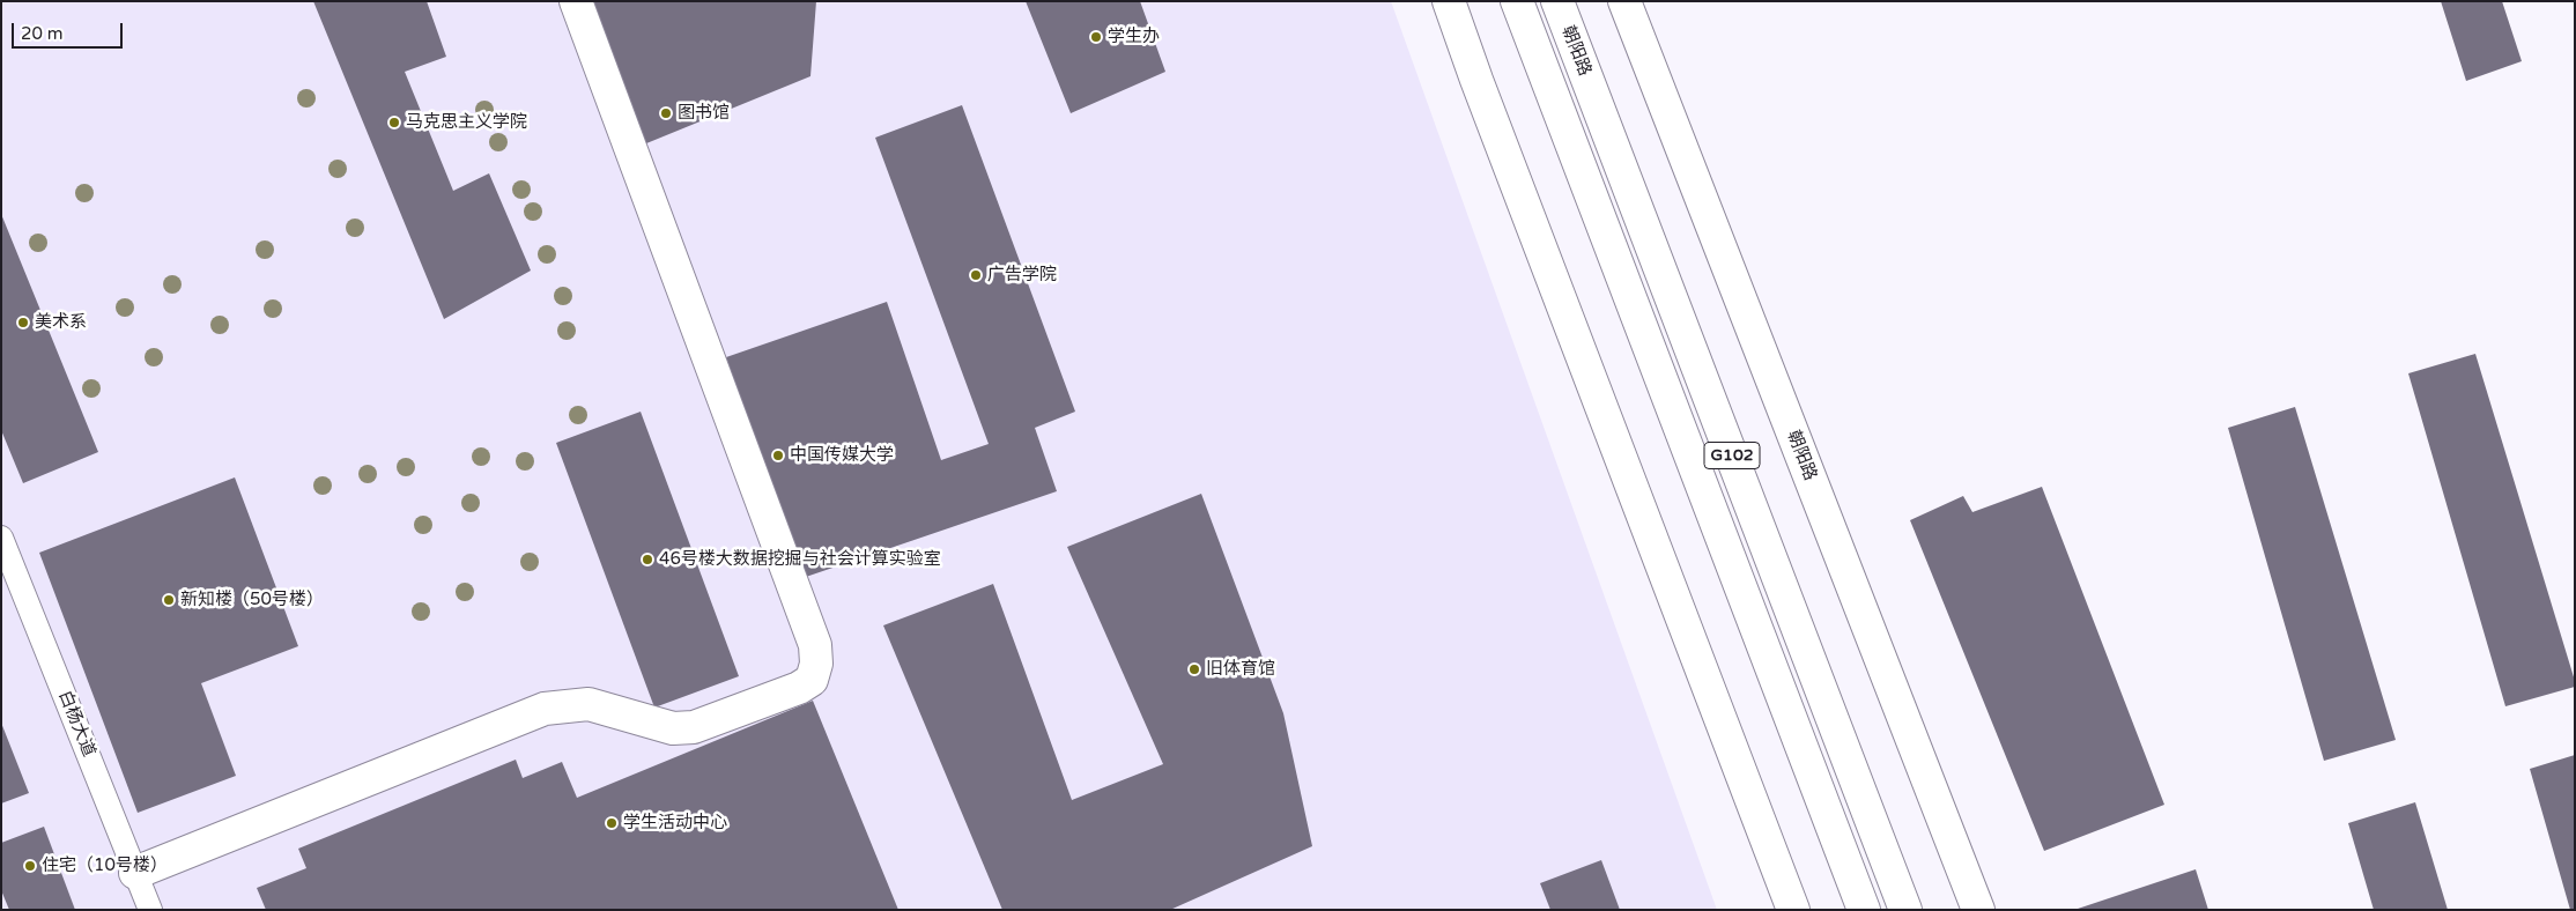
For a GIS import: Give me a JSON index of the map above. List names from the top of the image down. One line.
{"streets":{"main road":["朝阳路","G102"],"lane":["白杨大道"]},"places":["学生办","图书馆","马克思主义学院","广告学院","美术系","中国传媒大学","46号楼大数据挖掘与社会计算实验室","新知楼（50号楼）","旧体育馆","学生活动中心","住宅（10号楼）"],"scale_bar":"20 m"}
